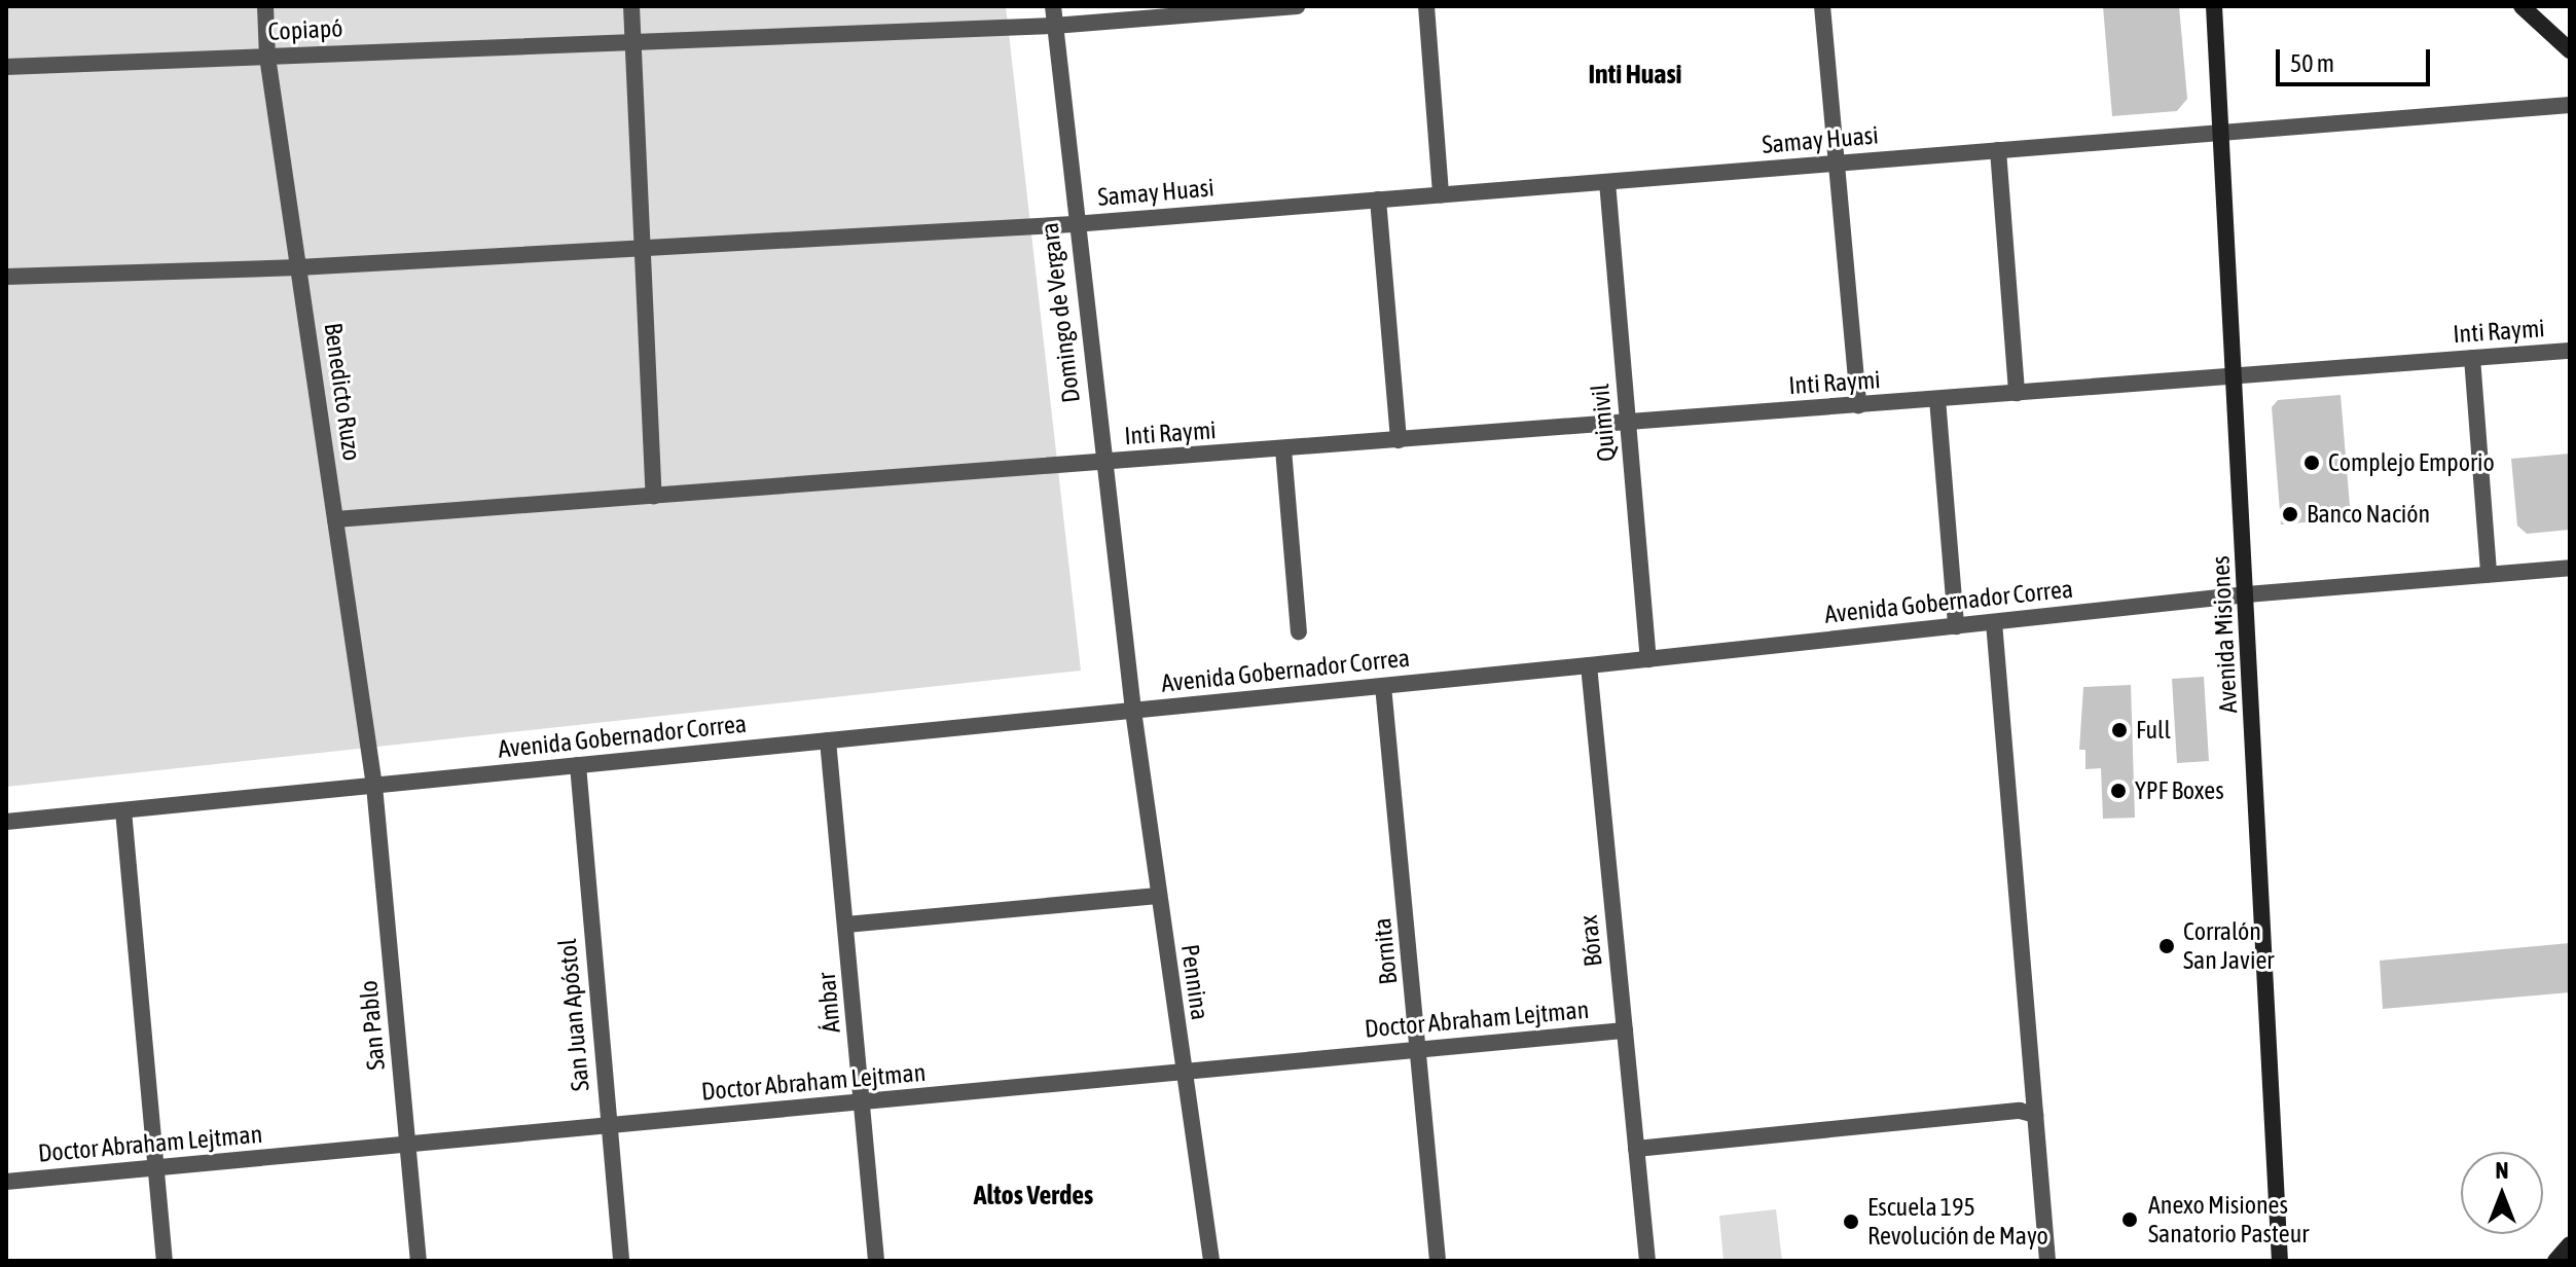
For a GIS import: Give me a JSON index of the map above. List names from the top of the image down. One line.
{"streets":{"main road":["Avenida Misiones"],"street":["Copiapó","Samay Huasi","Domingo de Vergara","Inti Raymi","Benedicto Ruzo","Quimivil","Avenida Gobernador Correa","Bórax","Bornita","Pennina","Ámbar","San Juan Apóstol","Doctor Abraham Lejtman","San Pablo"]},"crossings":[["Copiapó","Domingo de Vergara"],["Copiapó","Benedicto Ruzo"],["Samay Huasi","Domingo de Vergara"],["Samay Huasi","Benedicto Ruzo"],["Samay Huasi","Quimivil"],["Samay Huasi","Avenida Misiones"],["Domingo de Vergara","Inti Raymi"],["Domingo de Vergara","Avenida Gobernador Correa"],["Domingo de Vergara","Pennina"],["Inti Raymi","Benedicto Ruzo"],["Inti Raymi","Quimivil"],["Inti Raymi","Avenida Misiones"],["Benedicto Ruzo","Avenida Gobernador Correa"],["Benedicto Ruzo","San Pablo"],["Quimivil","Avenida Gobernador Correa"],["Avenida Gobernador Correa","Avenida Misiones"],["Avenida Gobernador Correa","Bórax"],["Avenida Gobernador Correa","Bornita"],["Avenida Gobernador Correa","Pennina"],["Avenida Gobernador Correa","Ámbar"],["Avenida Gobernador Correa","San Juan Apóstol"],["Avenida Gobernador Correa","San Pablo"],["Bórax","Doctor Abraham Lejtman"],["Bornita","Doctor Abraham Lejtman"],["Pennina","Doctor Abraham Lejtman"],["Ámbar","Doctor Abraham Lejtman"],["San Juan Apóstol","Doctor Abraham Lejtman"],["Doctor Abraham Lejtman","San Pablo"]],"districts":["Inti Huasi","Altos Verdes"],"places":["Complejo Emporio","Banco Nación","Full","YPF Boxes","Corralón San Javier","Anexo Misiones Sanatorio Pasteur","Escuela 195 Revolución de Mayo"],"scale_bar":"50 m","north":"top"}
